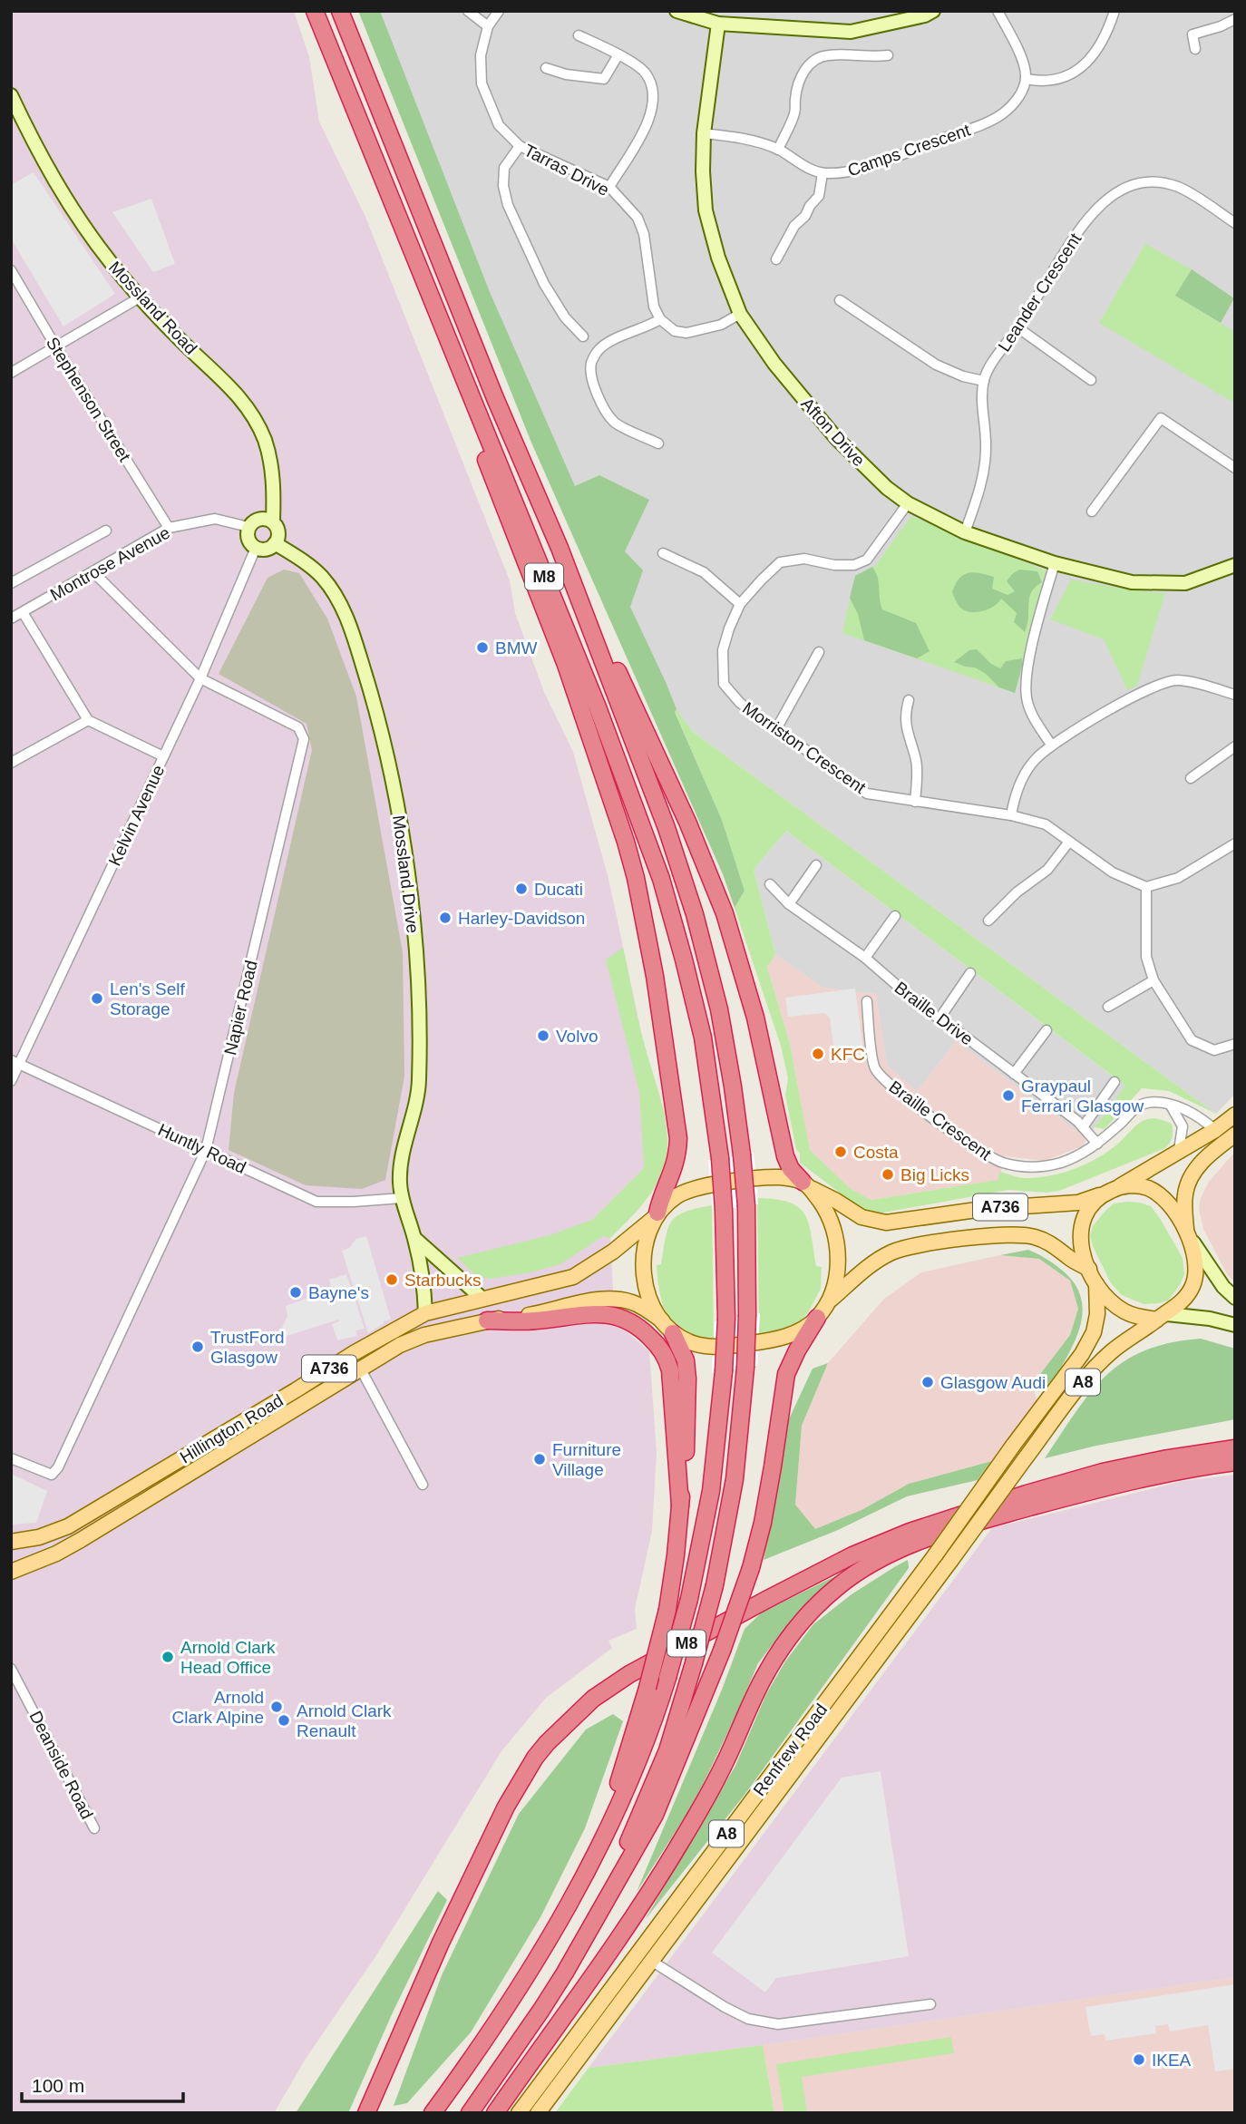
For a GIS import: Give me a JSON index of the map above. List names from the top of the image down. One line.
{"streets":{"highway":["M8"],"main road":["A736","A8","Hillington Road","Renfrew Road"],"street":["Camps Crescent","Tarras Drive","Leander Crescent","Mossland Road","Stephenson Street","Afton Drive","Montrose Avenue","Morriston Crescent","Kelvin Avenue","Mossland Drive","Napier Road","Braille Drive","Braille Crescent","Huntly Road","Deanside Road"]},"crossings":[["Camps Crescent","Afton Drive"],["Leander Crescent","Afton Drive"],["Mossland Road","Montrose Avenue"],["Mossland Road","Kelvin Avenue"],["Mossland Road","Mossland Drive"],["Stephenson Street","Montrose Avenue"],["Afton Drive","Morriston Crescent"],["Montrose Avenue","Kelvin Avenue"],["Montrose Avenue","Mossland Drive"],["Montrose Avenue","Napier Road"],["M8","A736"],["M8","Hillington Road"],["Kelvin Avenue","Mossland Drive"],["Kelvin Avenue","Napier Road"],["Kelvin Avenue","Huntly Road"],["Mossland Drive","Huntly Road"],["Mossland Drive","Hillington Road"],["Napier Road","Huntly Road"],["Braille Drive","Braille Crescent"],["A736","Hillington Road"],["A736","Renfrew Road"]],"places":["BMW","Ducati","Harley-Davidson","Len's Self Storage","Volvo","KFC","Graypaul Ferrari Glasgow","Costa","Big Licks","Starbucks","Bayne's","TrustFord Glasgow","Glasgow Audi","Furniture Village","Arnold Clark Head Office","Arnold Clark Alpine","Arnold Clark Renault","IKEA"],"scale_bar":"100 m"}
